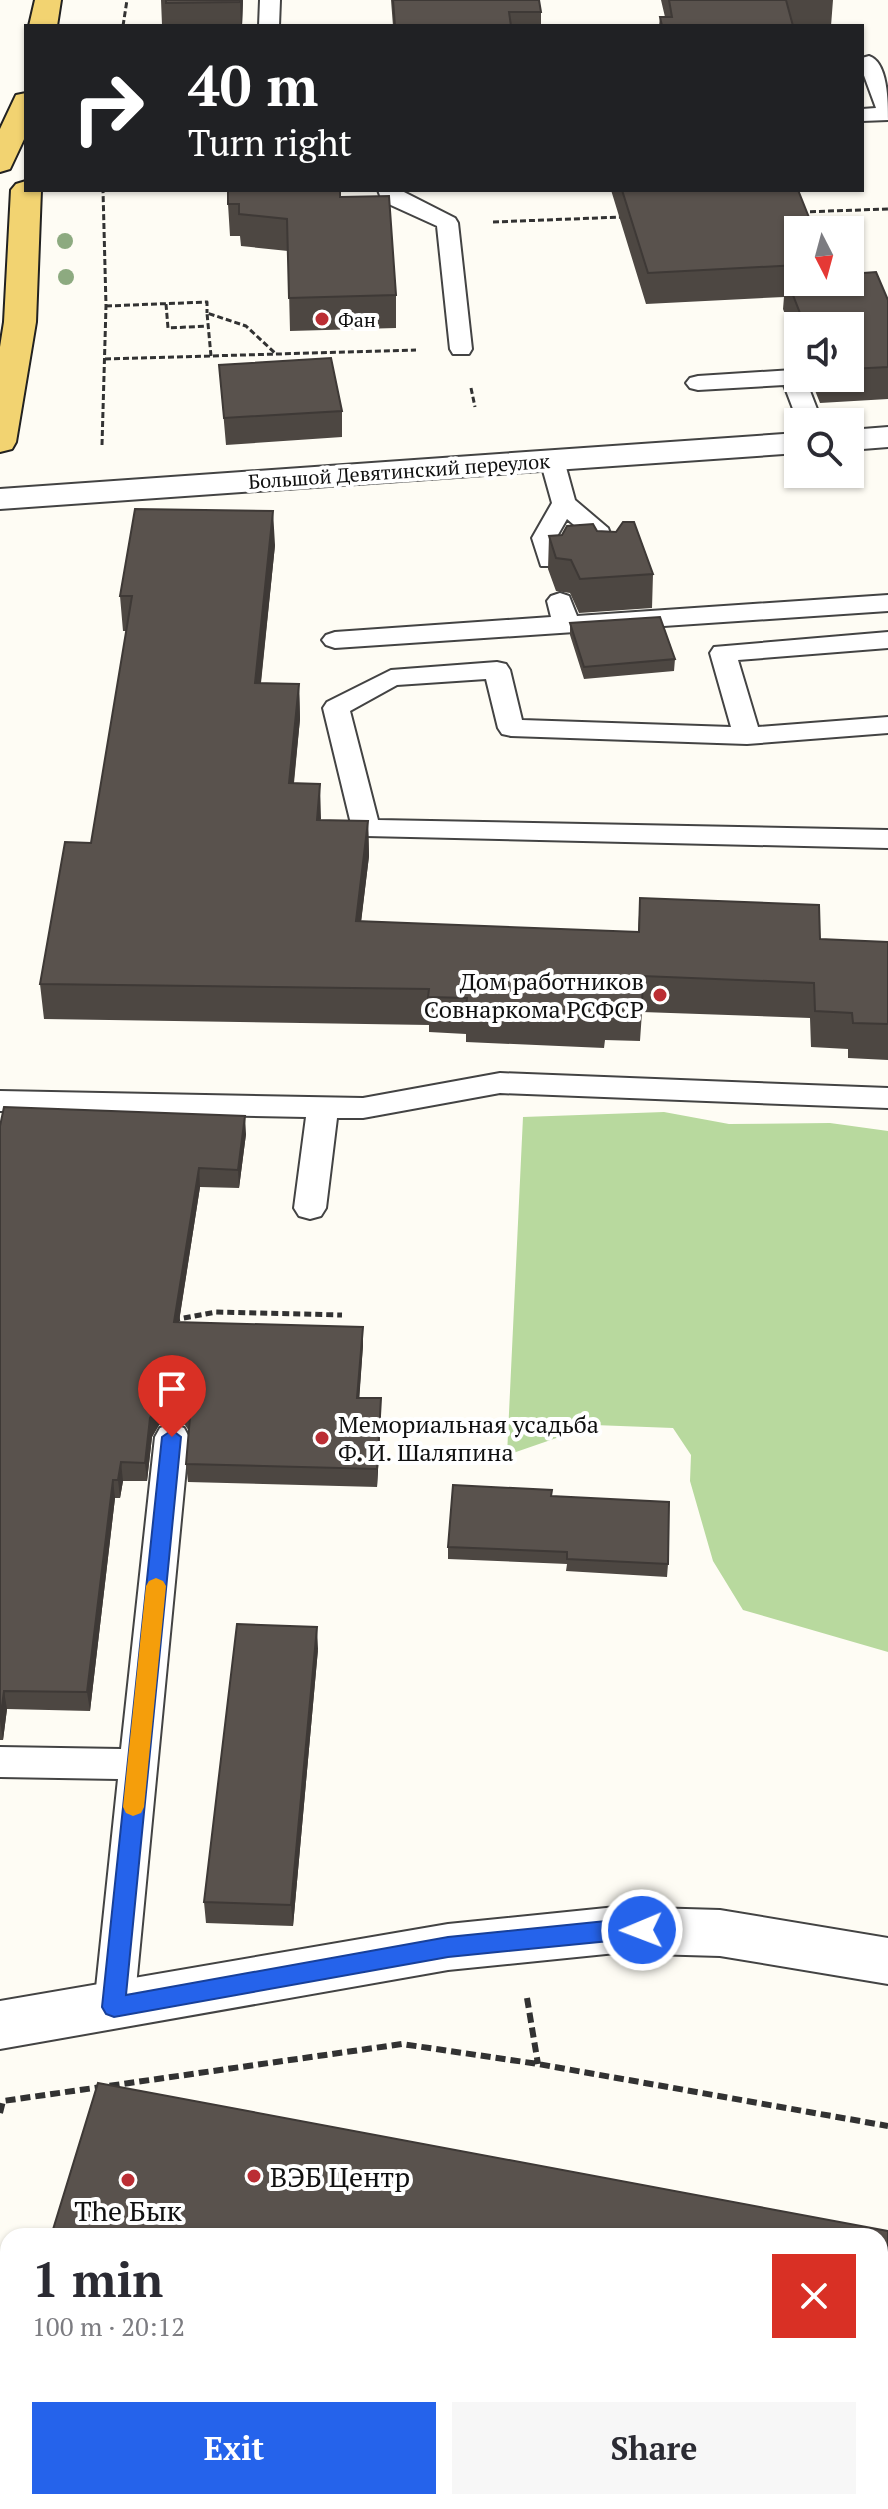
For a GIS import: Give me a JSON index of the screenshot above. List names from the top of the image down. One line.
{"streets":{"street":["Большой Девятинский переулок"]},"places":["Фан","Дом работников Совнаркома РСФСР","Мемориальная усадьба Ф. И. Шаляпина","ВЭБ Центр","The Бык"],"north":"bottom","page":{"turn":["40 m","Turn right"],"heading":["1 min","100 m · 20:12"],"buttons":["Exit","Share"]}}
